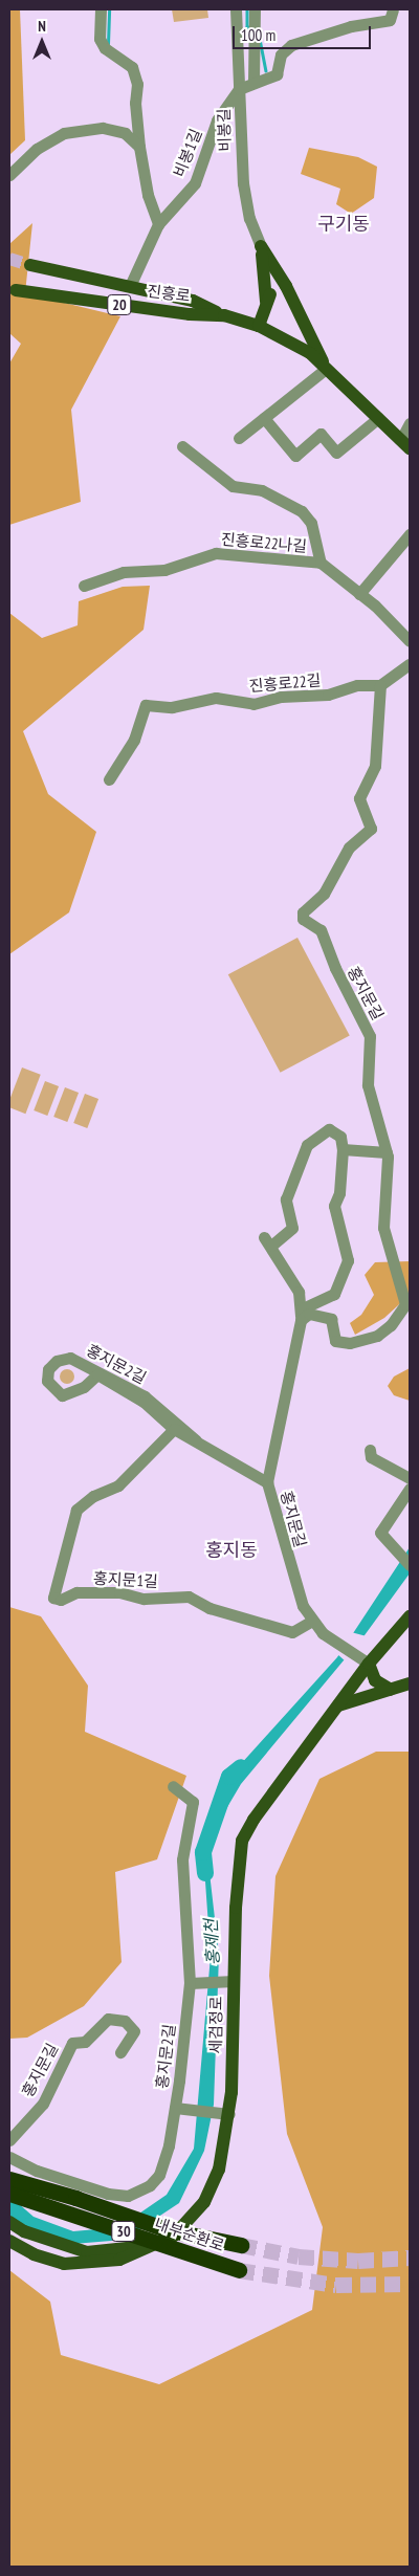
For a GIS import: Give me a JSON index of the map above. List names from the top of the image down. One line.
{"streets":{"highway":["30","내부순환로"],"main road":["진흥로","20","세검정로"],"street":["비봉길","비봉1길","진흥로22나길","진흥로22길","홍지문길","홍지문2길","홍지문1길"]},"crossings":[["비봉길","비봉1길"],["비봉1길","진흥로"],["진흥로22길","홍지문길"],["홍지문길","홍지문2길"],["홍지문길","홍지문1길"],["홍지문길","세검정로"],["홍지문2길","홍지문1길"]],"districts":["구기동","홍지동"],"water":["홍제천"],"scale_bar":"100 m","north":"top"}
